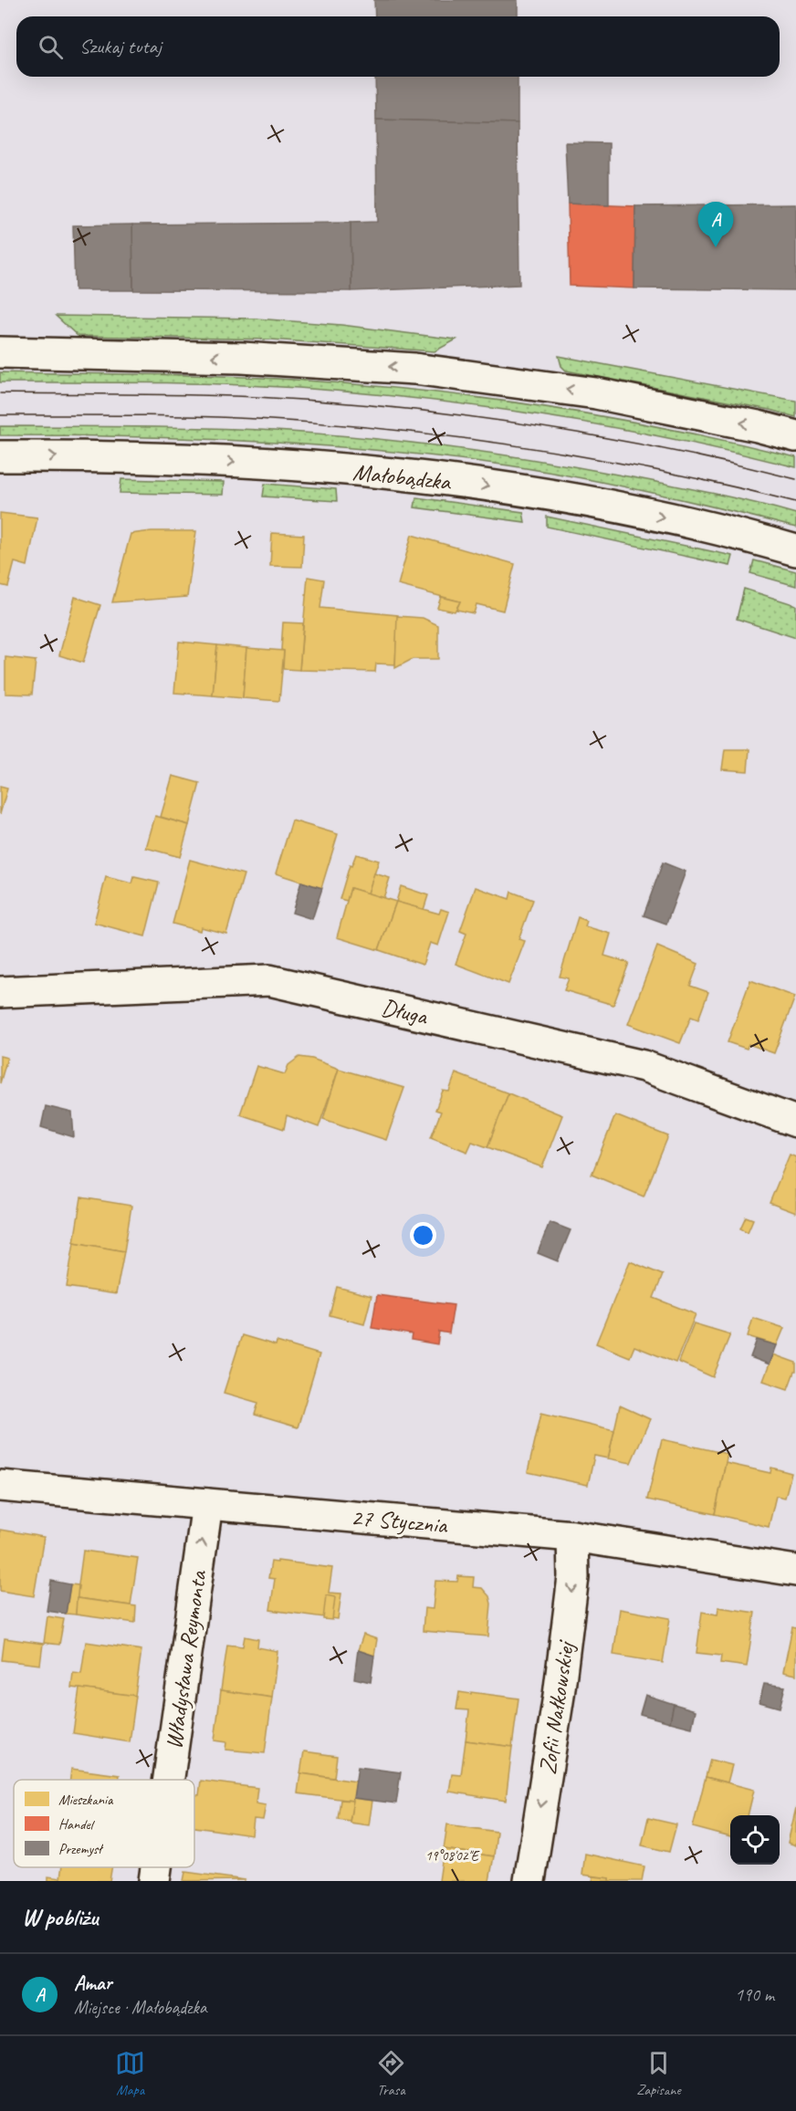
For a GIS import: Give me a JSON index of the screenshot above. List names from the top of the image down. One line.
{"streets":{"street":["Małobądzka","Długa","27 Stycznia","Władysława Reymonta","Zofii Nałkowskiej"]},"crossings":[["27 Stycznia","Władysława Reymonta"],["27 Stycznia","Zofii Nałkowskiej"]],"one_way":["Władysława Reymonta","Zofii Nałkowskiej"],"legend":["Mieszkania","Handel","Przemysł"],"page":{"search":"Szukaj tutaj","pins":"A","heading":"W pobliżu","list":[{"mark":"A","name":"Amar","note":"Miejsce · Małobądzka","value":"190 m"}],"nav":["Mapa","Trasa","Zapisane"]},"coordinates":["19°08'02\"E"]}
